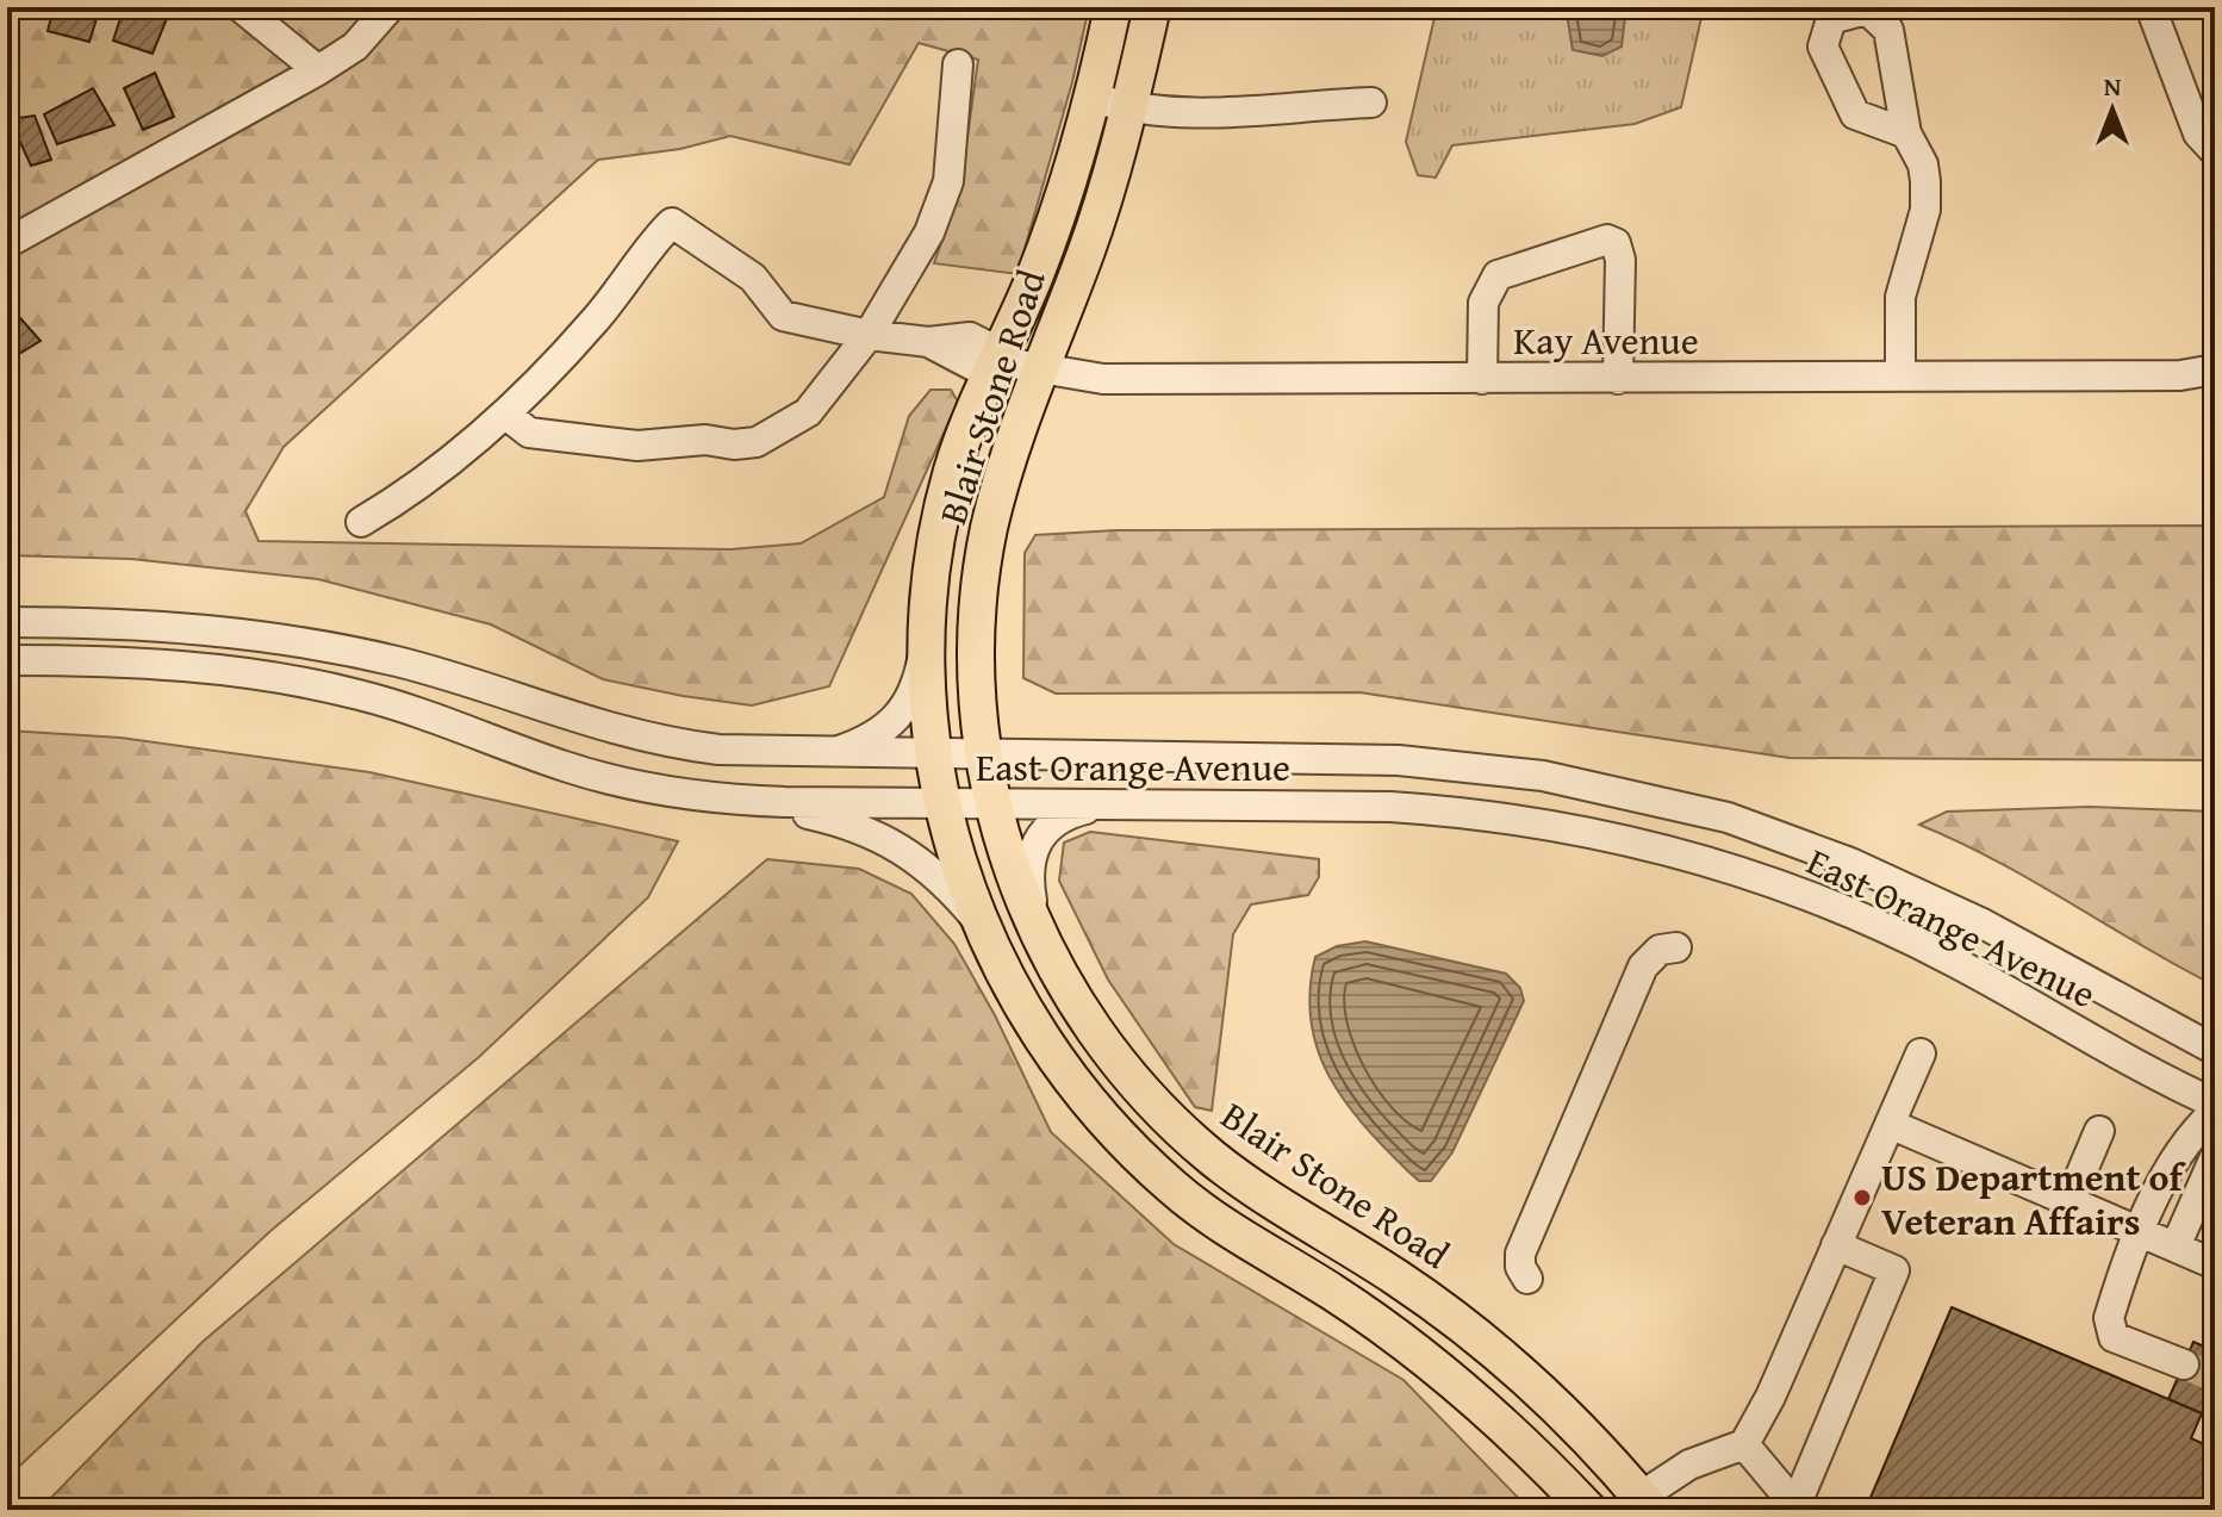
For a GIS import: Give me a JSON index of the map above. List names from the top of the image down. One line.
{"streets":{"main road":["Blair Stone Road"],"street":["Kay Avenue","East Orange Avenue"]},"crossings":[["Kay Avenue","Blair Stone Road"],["Blair Stone Road","East Orange Avenue"]],"places":["US Department of Veteran Affairs"],"north":"top"}
